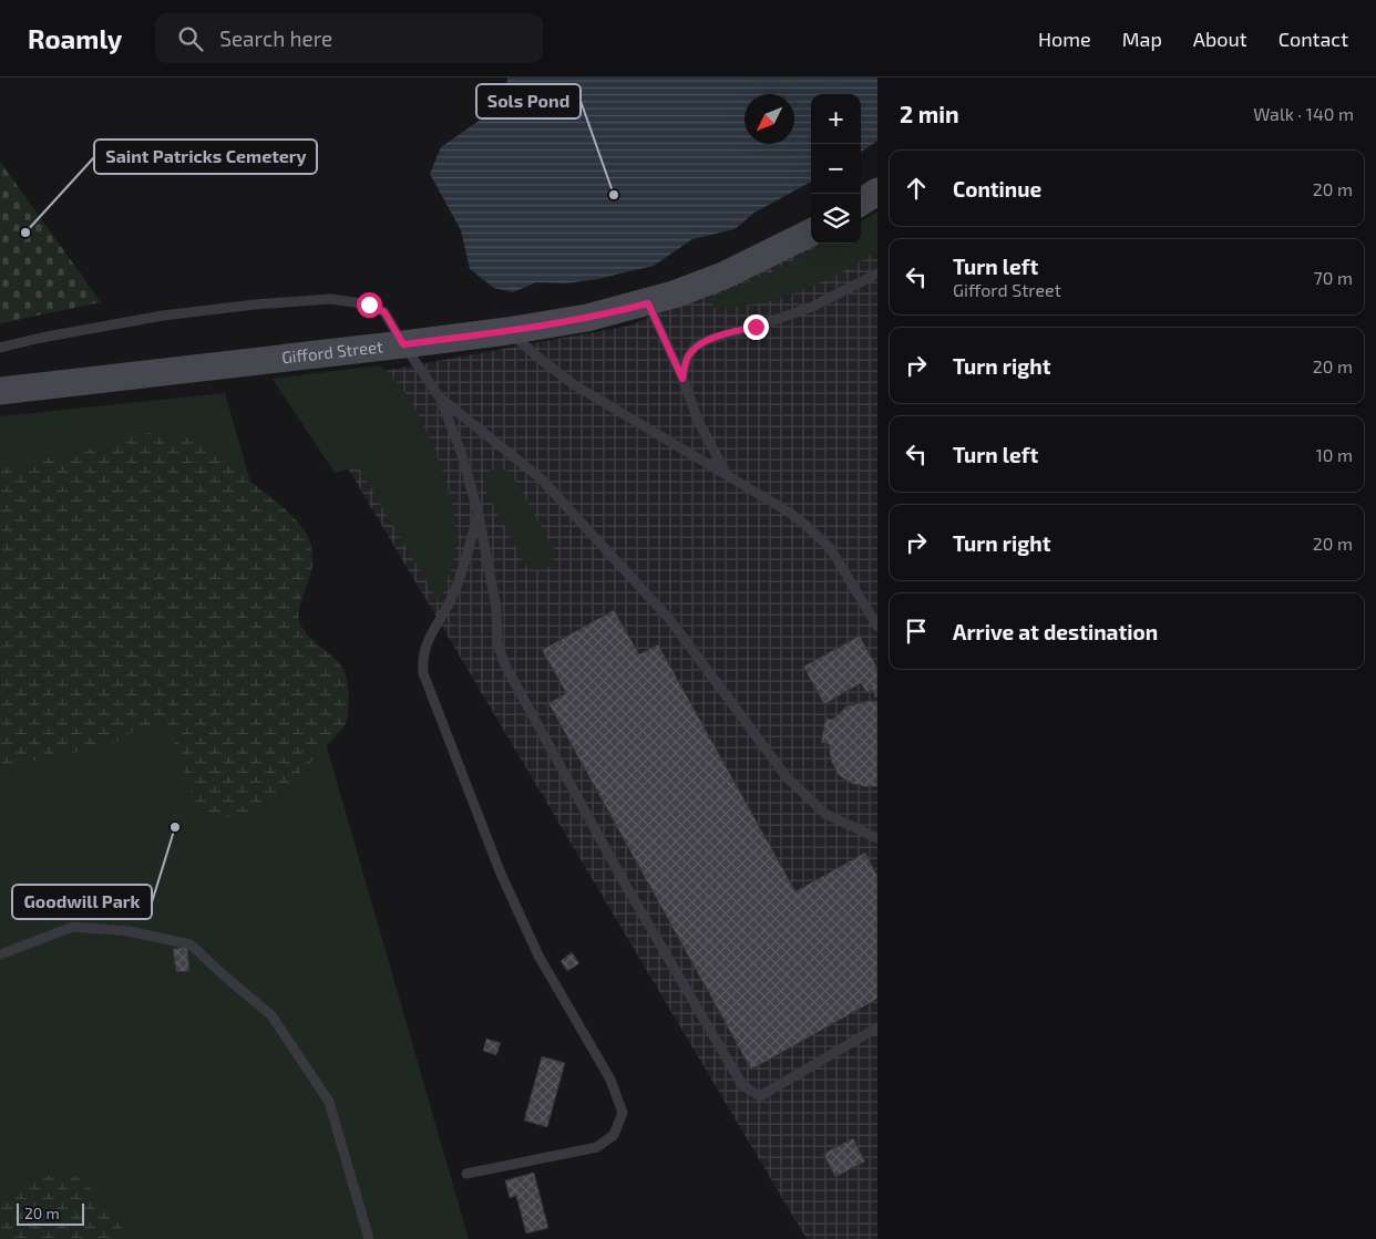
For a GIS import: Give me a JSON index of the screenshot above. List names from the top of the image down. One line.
{"streets":{"main road":["Gifford Street"]},"places":["Sols Pond","Saint Patricks Cemetery","Goodwill Park"],"scale_bar":"20 m","north":"bottom left","page":{"header":"Roamly","search":"Search here","nav":["Home","Map","About","Contact"],"heading":["2 min","Walk · 140 m"],"map_buttons":["+","−"],"list":[["Continue","20 m"],["Turn left","Gifford Street","70 m"],["Turn right","20 m"],["Turn left","10 m"],["Turn right","20 m"],"Arrive at destination"],"scale":"20 m"}}
